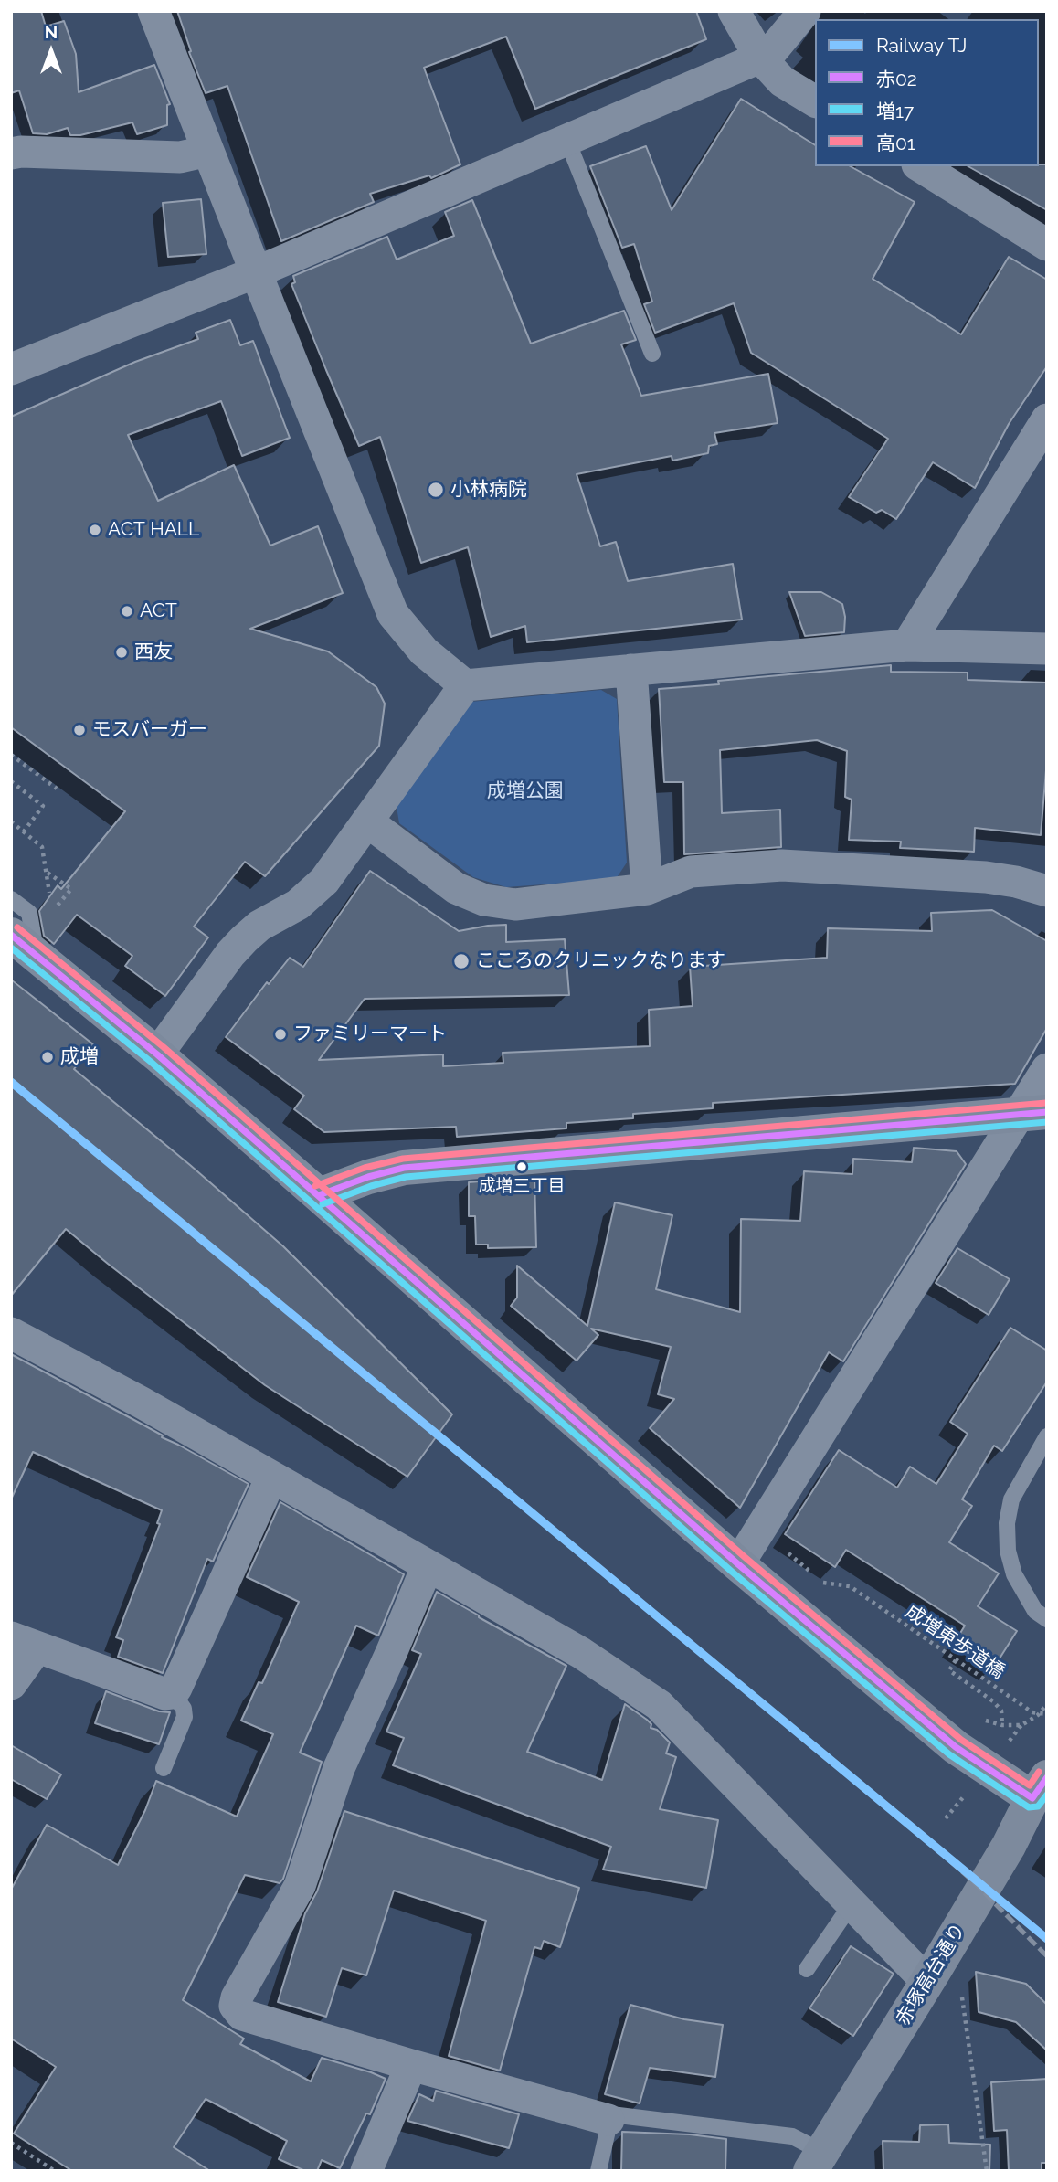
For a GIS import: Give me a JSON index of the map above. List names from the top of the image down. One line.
{"streets":{"street":["赤塚高台通り"],"path":["成増東歩道橋"]},"parks":["成増公園"],"places":["小林病院","ACT HALL","ACT","西友","モスバーガー","こころのクリニックなります","ファミリーマート","成増","成増三丁目"],"lines":["transit line 高01","transit line 赤02","transit line 増17","rail line TJ"],"legend":["Railway TJ","赤02","増17","高01"],"north":"top"}
